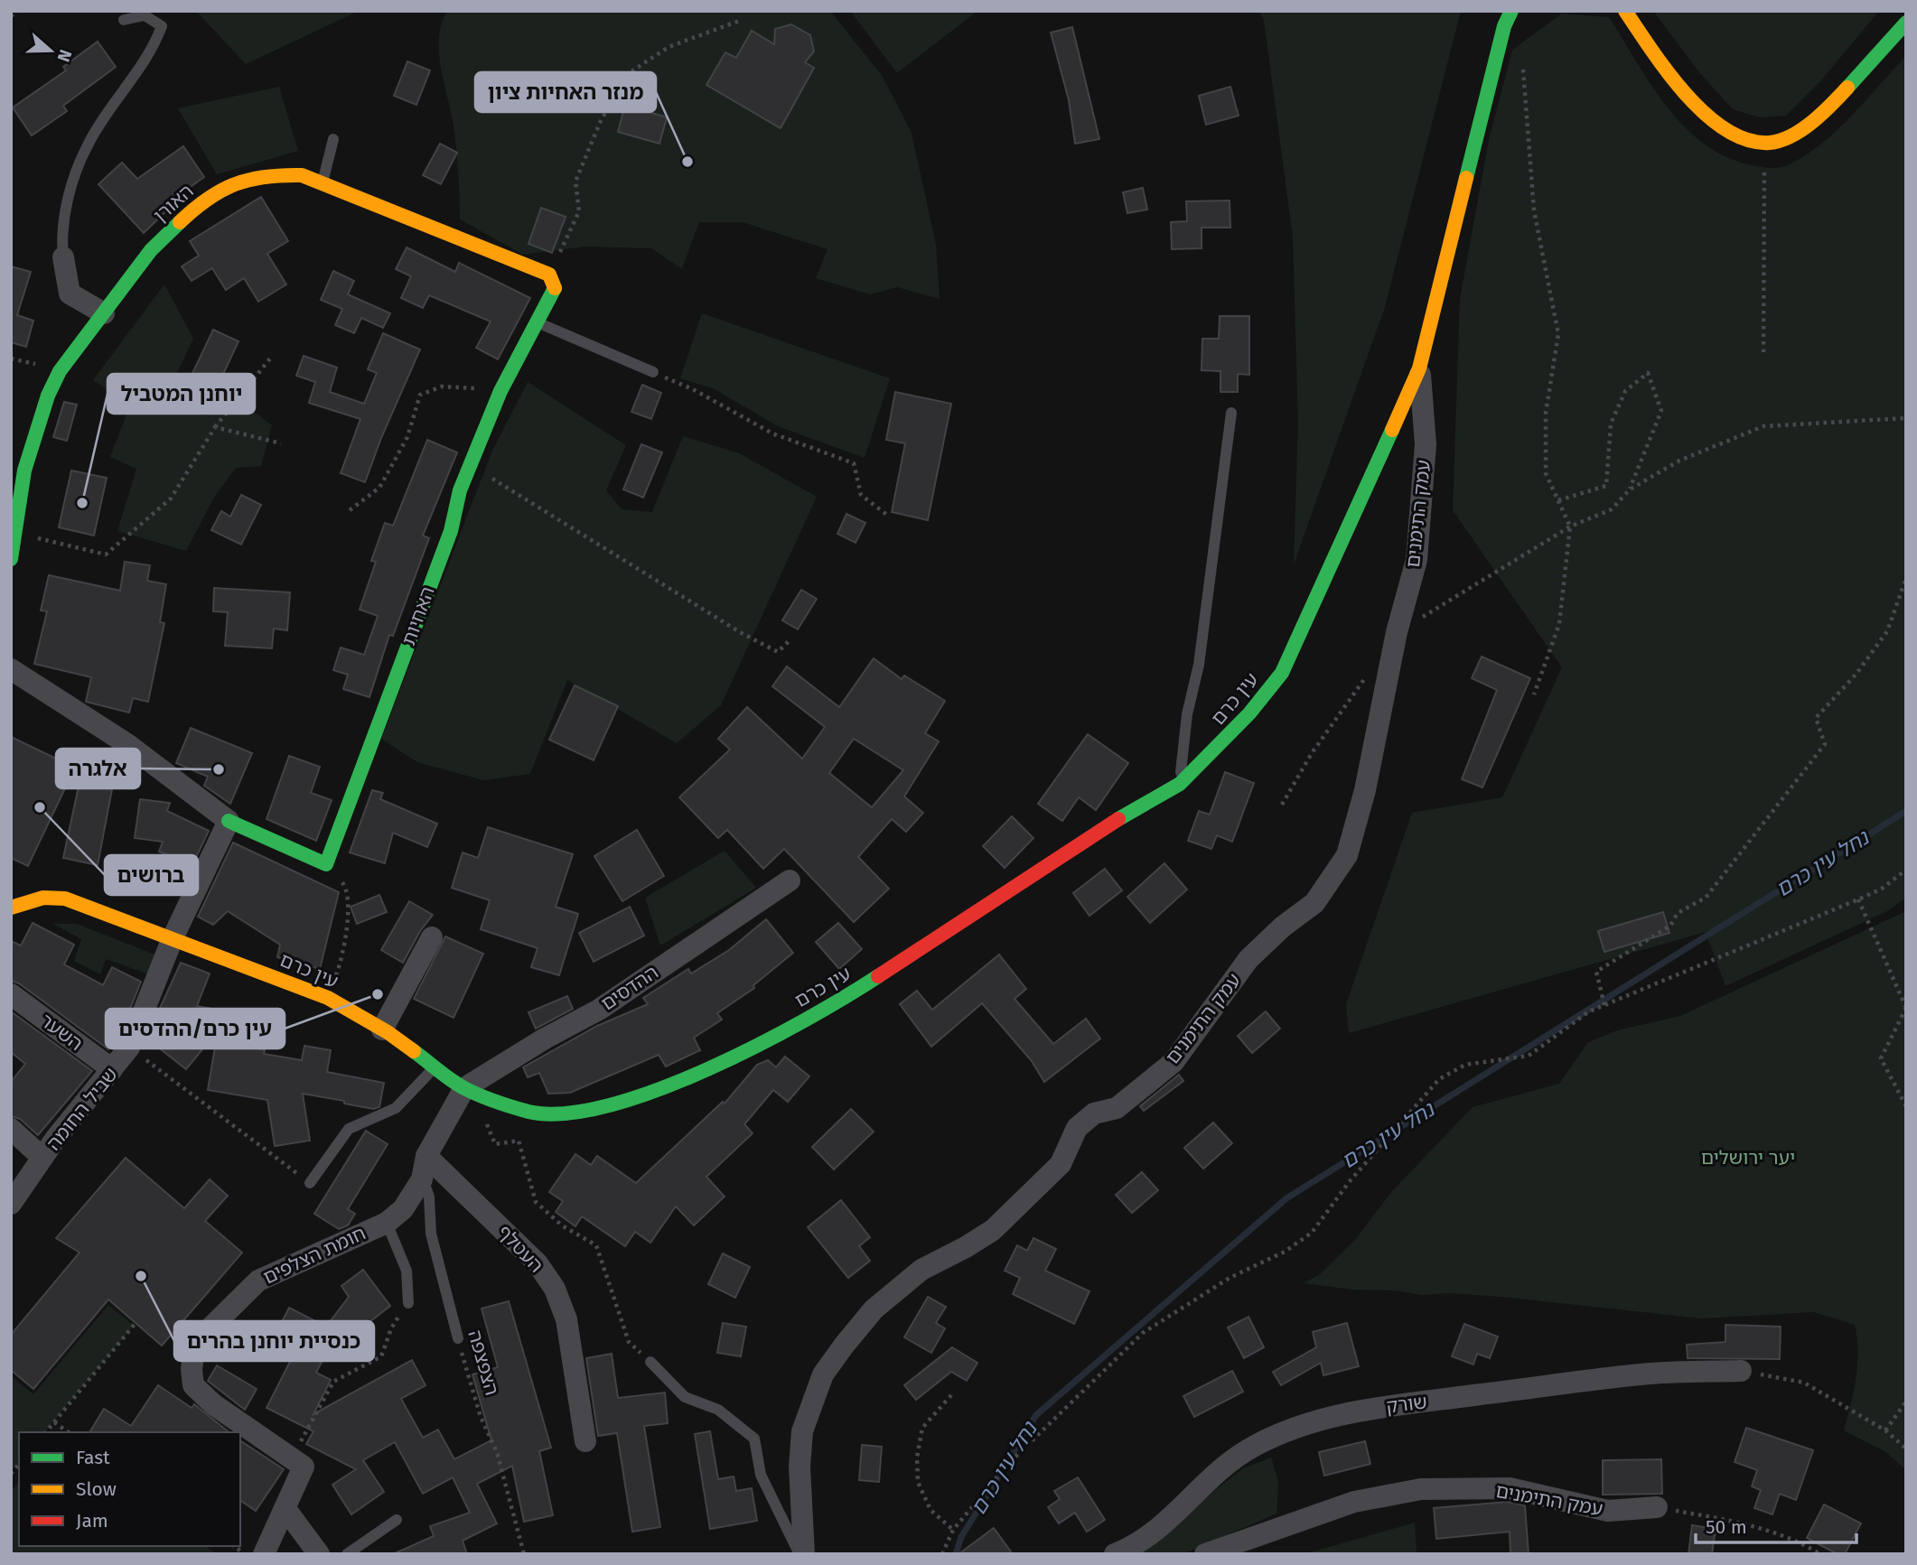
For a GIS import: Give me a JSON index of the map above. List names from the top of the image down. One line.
{"streets":{"main road":["האורן","האחיות","עין כרם"],"street":["עמק התימנים","ההדסים","השער","שביל החומה","העטלף","חומת הצלפים","שורק"],"lane":["הצפצפה"]},"crossings":[["האורן","האחיות"],["עמק התימנים","עין כרם"],["עין כרם","ההדסים"],["עין כרם","שביל החומה"],["עין כרם","חומת הצלפים"],["ההדסים","חומת הצלפים"],["השער","שביל החומה"],["העטלף","חומת הצלפים"],["חומת הצלפים","הצפצפה"]],"water":["נחל עין כרם"],"parks":["יער ירושלים"],"places":["מנזר האחיות ציון","יוחנן המטביל","אלגרה","ברושים","עין כרם/ההדסים","כנסיית יוחנן בהרים"],"legend":["Fast","Slow","Jam"],"scale_bar":"50 m","north":"right"}
